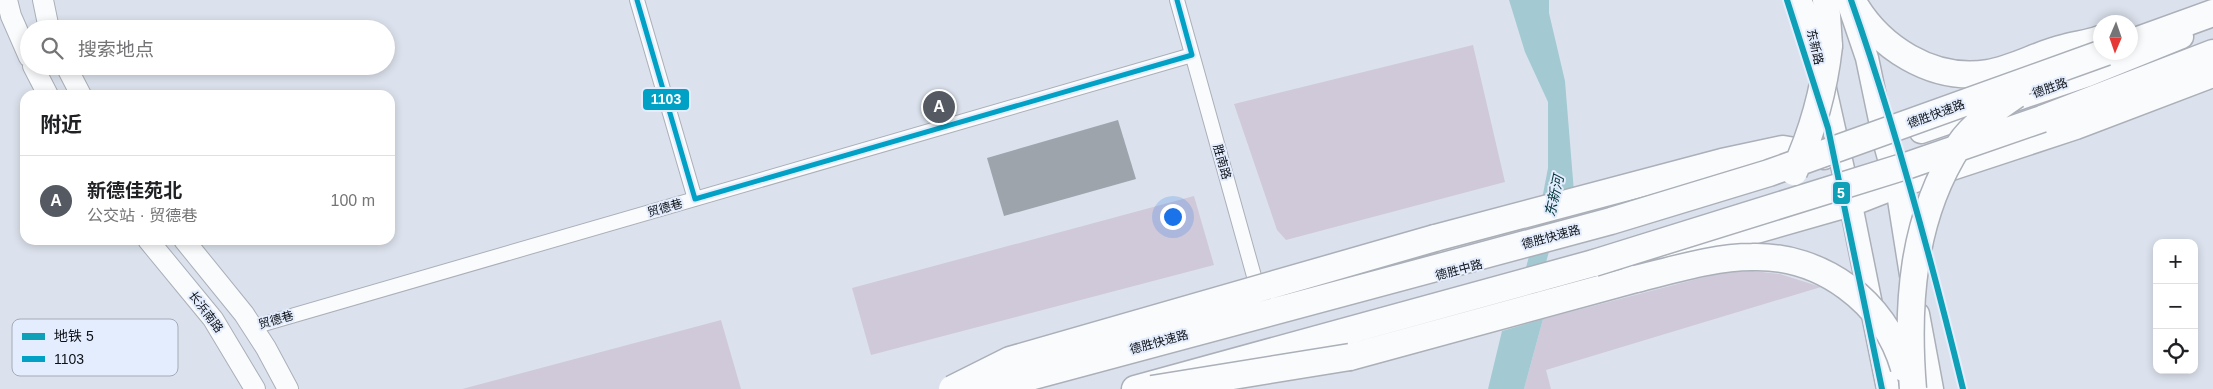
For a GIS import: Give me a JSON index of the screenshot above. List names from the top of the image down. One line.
{"streets":{"highway":["德胜快速路"],"main road":["东新路","德胜路","德胜中路","长浜南路"],"street":["胜南路","贸德巷"]},"crossings":[["东新路","德胜中路"],["德胜路","德胜中路"],["胜南路","贸德巷"],["胜南路","德胜中路"]],"water":["东新河"],"lines":["metro line 5","transit line 1103"],"legend":["地铁 5","1103"],"north":"bottom","page":{"search":"搜索地点","pins":"A","heading":"附近","list":[{"mark":"A","name":"新德佳苑北","note":"公交站 · 贸德巷","value":"100 m"}],"map_buttons":["+","−"]}}
